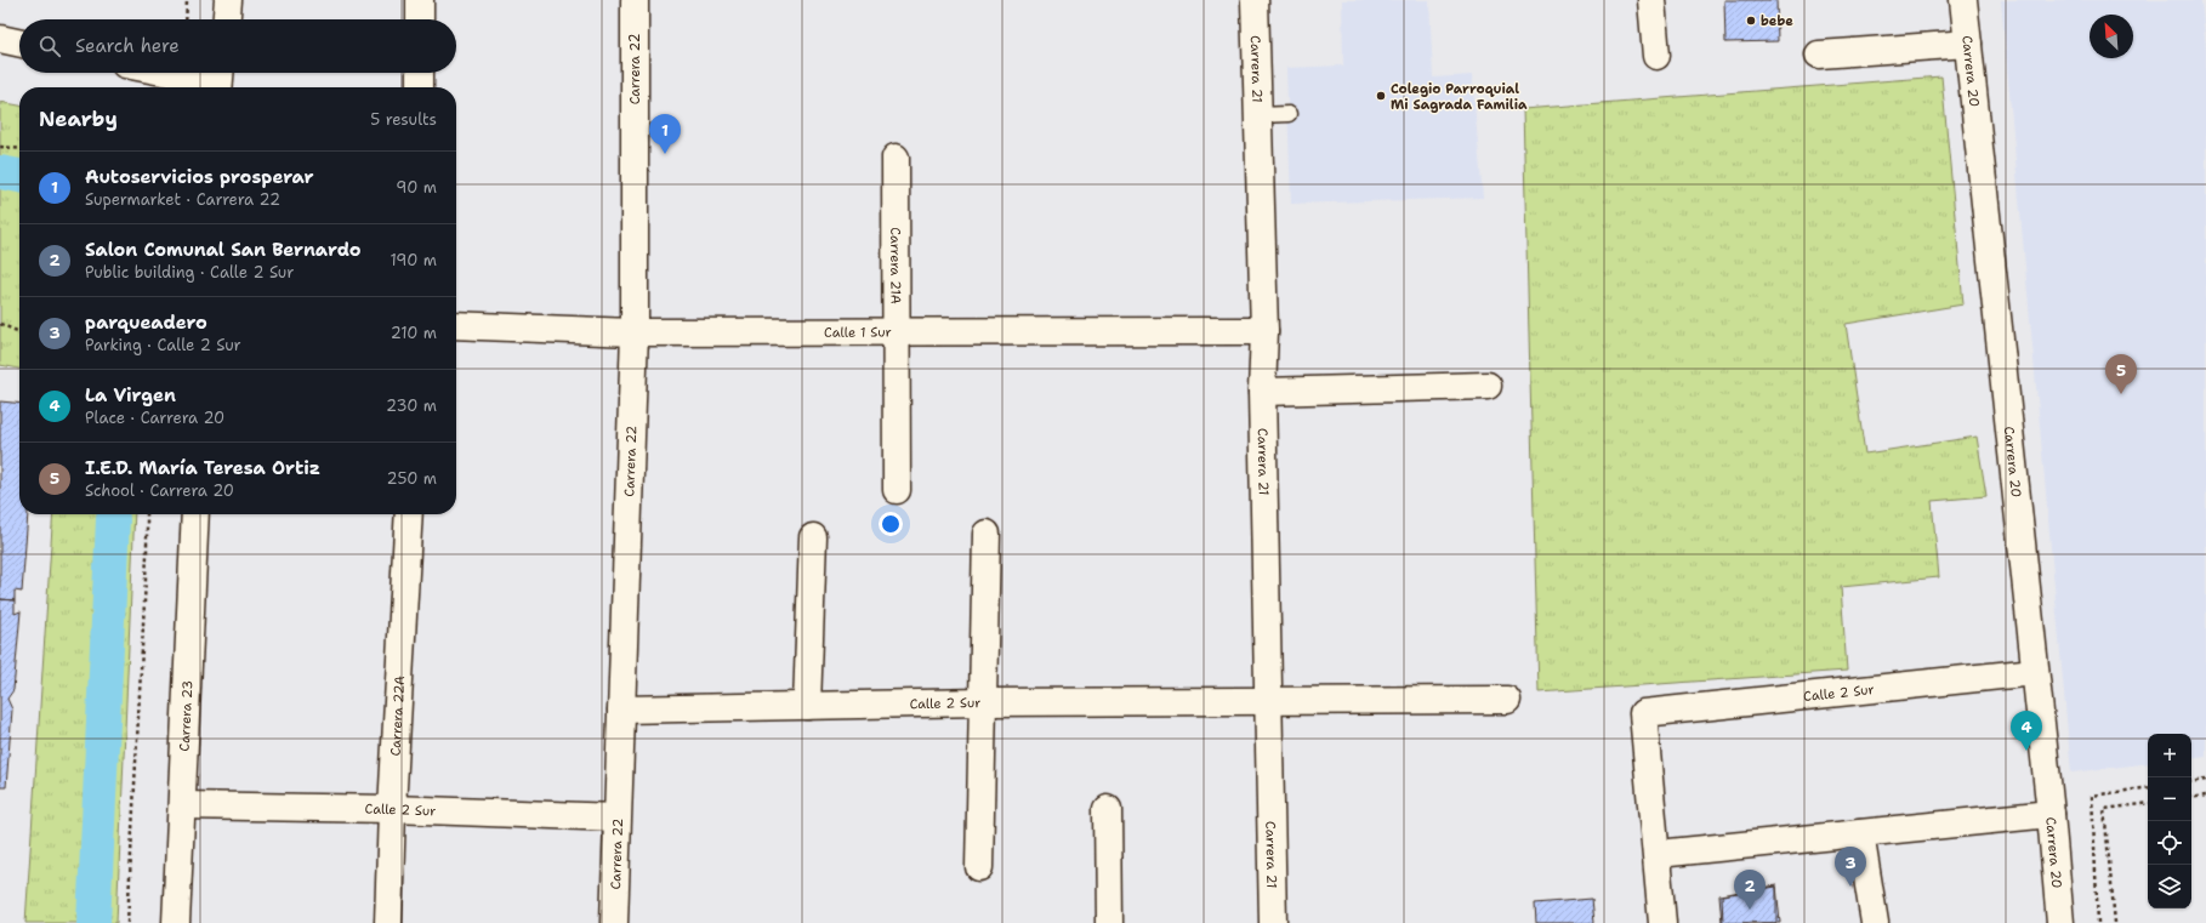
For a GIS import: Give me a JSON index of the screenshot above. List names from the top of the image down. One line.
{"streets":{"street":["Carrera 22","Carrera 21","Carrera 20","Carrera 21A","Calle 1 Sur","Calle 2 Sur","Carrera 23","Carrera 22A"]},"crossings":[["Carrera 22","Calle 1 Sur"],["Carrera 22","Calle 2 Sur"],["Carrera 21","Calle 1 Sur"],["Carrera 21","Calle 2 Sur"],["Carrera 20","Calle 2 Sur"],["Carrera 21A","Calle 1 Sur"],["Calle 2 Sur","Carrera 23"],["Calle 2 Sur","Carrera 22A"]],"places":["bebe","Colegio Parroquial Mi Sagrada Familia"],"north":"top left","page":{"search":"Search here","heading":["Nearby","5 results"],"pins":["1","5","4","3","2"],"list":[{"mark":"1","name":"Autoservicios prosperar","note":"Supermarket · Carrera 22","value":"90 m"},{"mark":"2","name":"Salon Comunal San Bernardo","note":"Public building · Calle 2 Sur","value":"190 m"},{"mark":"3","name":"parqueadero","note":"Parking · Calle 2 Sur","value":"210 m"},{"mark":"4","name":"La Virgen","note":"Place · Carrera 20","value":"230 m"},{"mark":"5","name":"I.E.D. María Teresa Ortiz","note":"School · Carrera 20","value":"250 m"}],"map_buttons":["+","−"]}}
